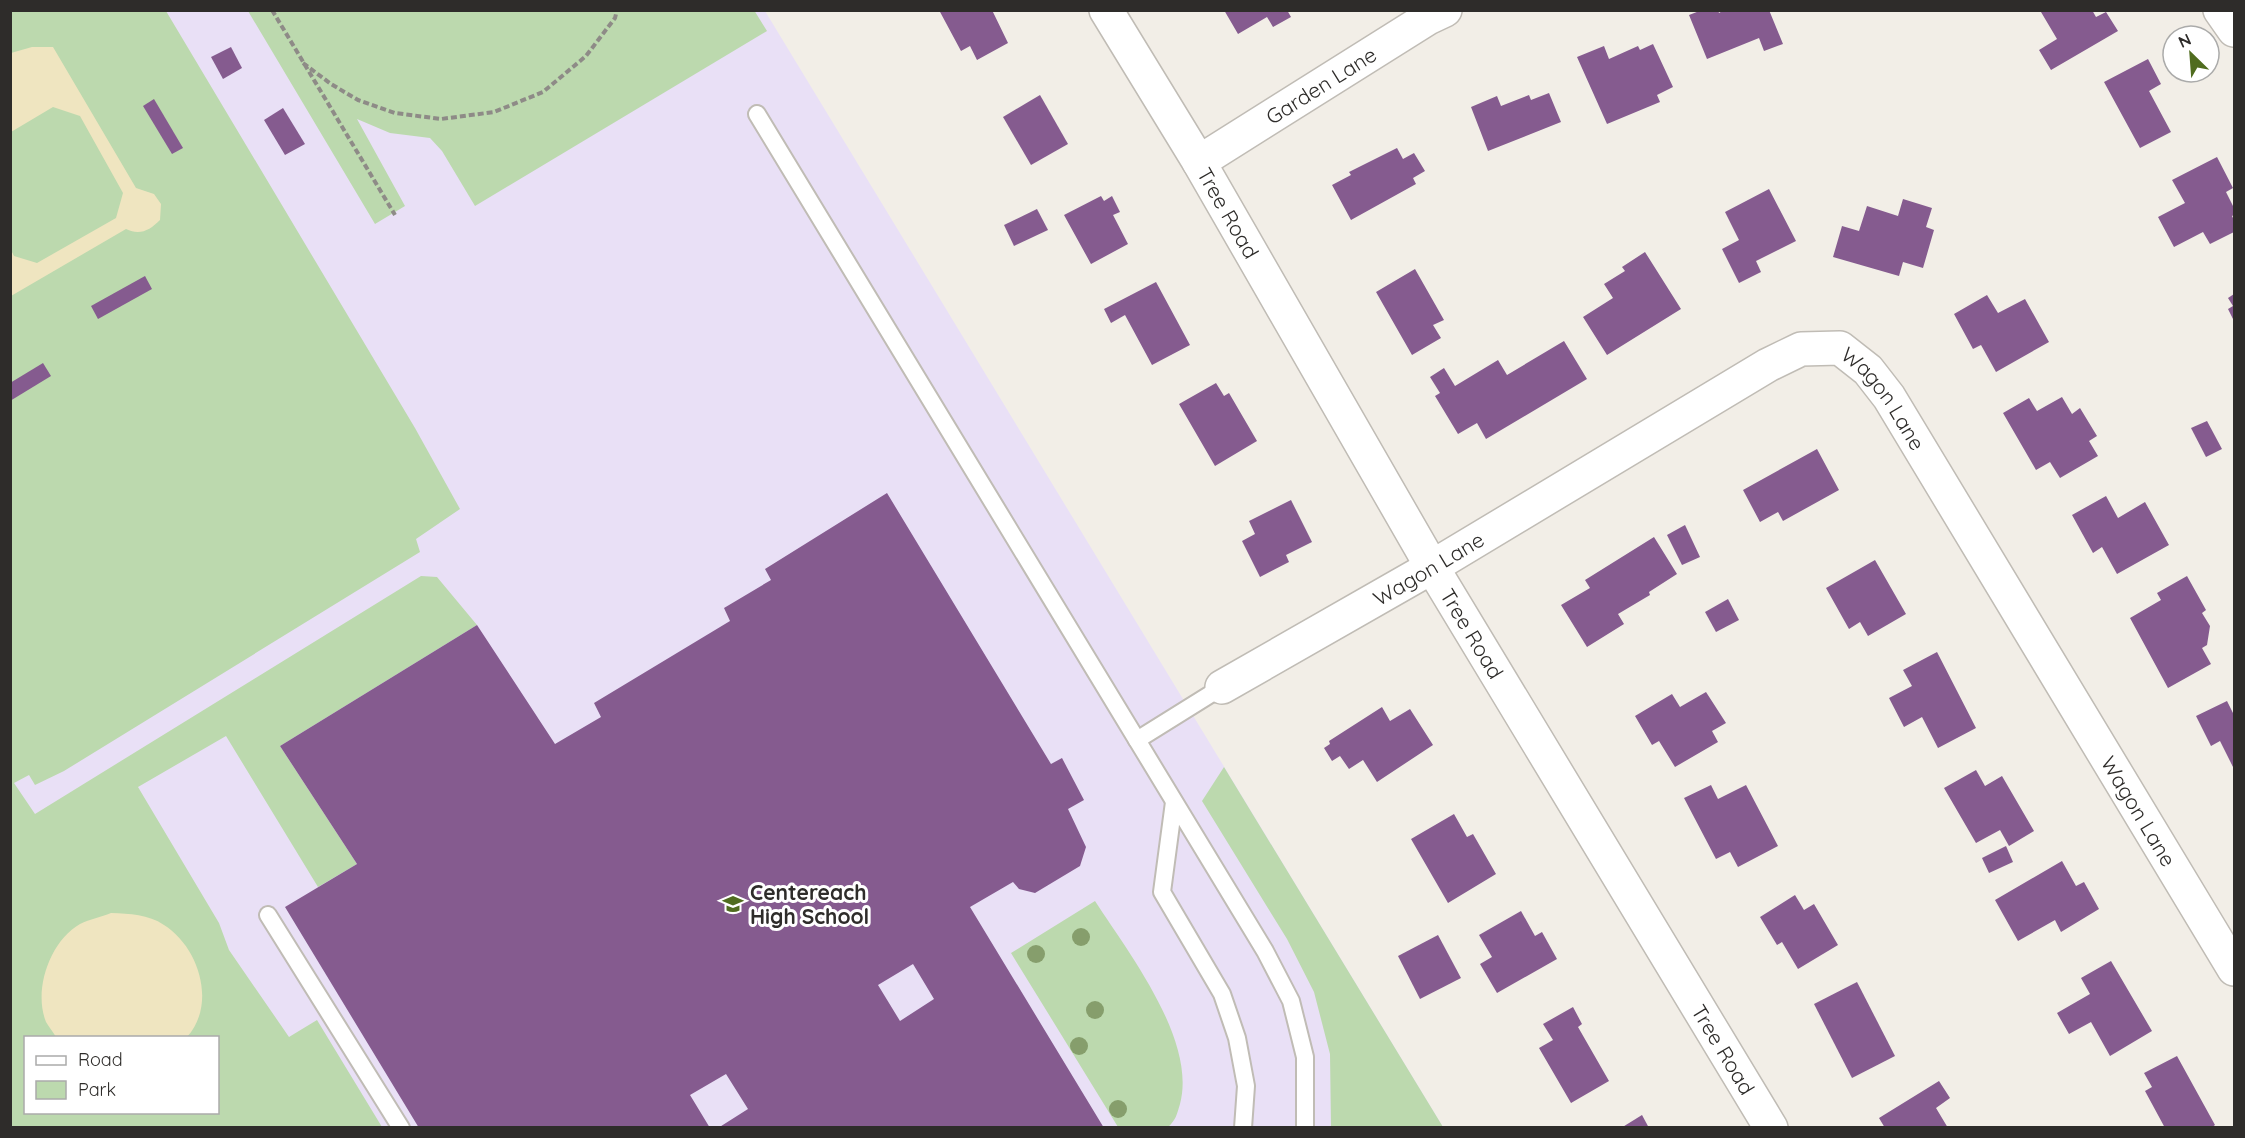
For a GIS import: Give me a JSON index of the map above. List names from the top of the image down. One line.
{"streets":{"street":["Garden Lane","Tree Road","Wagon Lane"]},"crossings":[["Garden Lane","Tree Road"],["Tree Road","Wagon Lane"]],"places":{"school or university":["Centereach High School"]},"legend":["Road","Park"],"north":"top left"}
